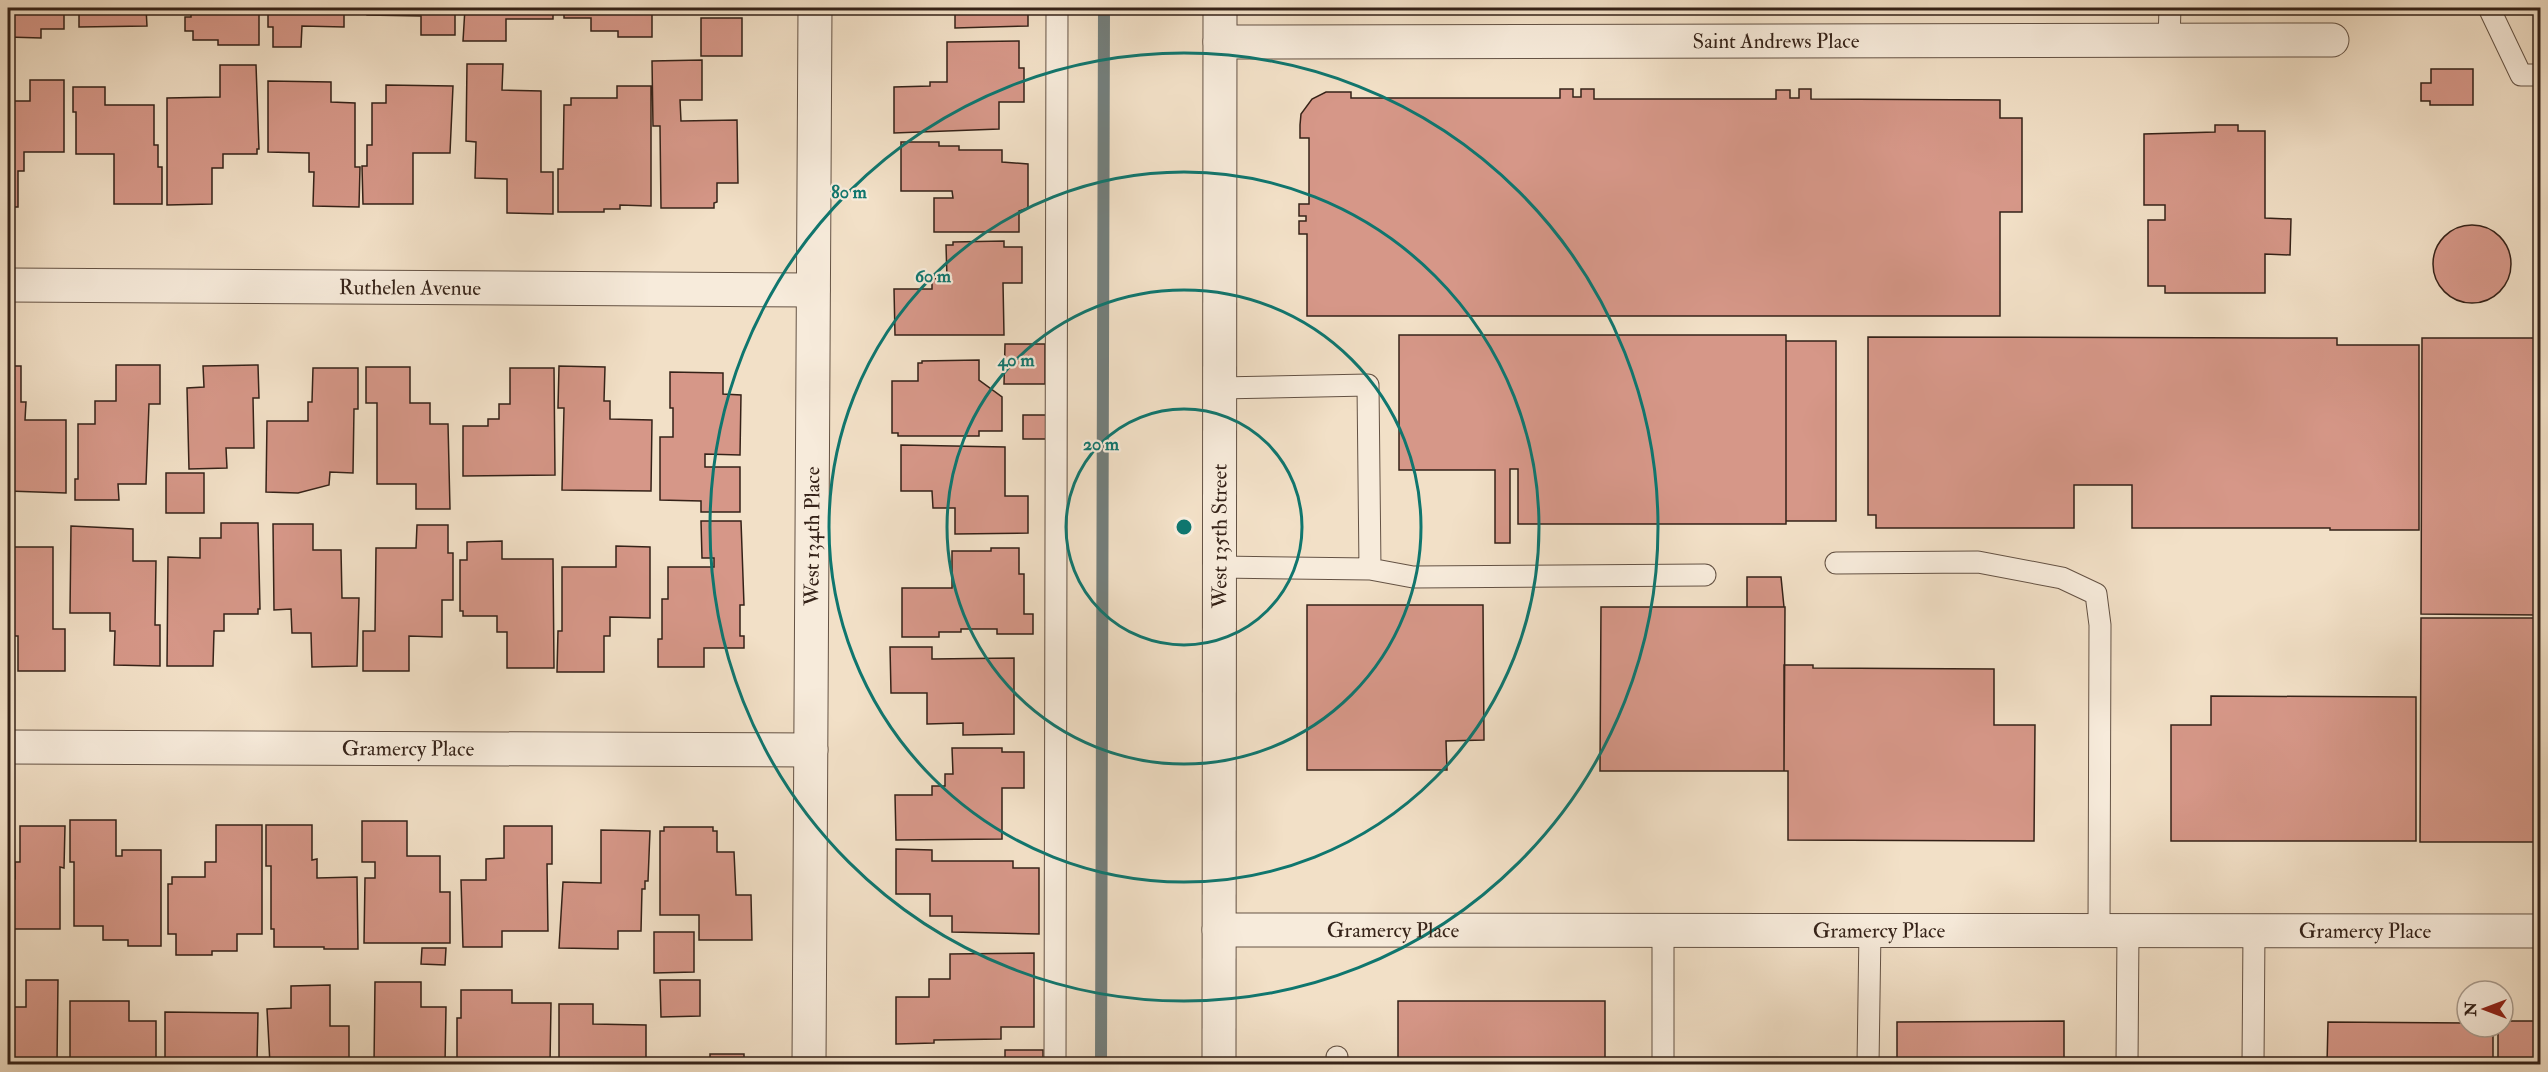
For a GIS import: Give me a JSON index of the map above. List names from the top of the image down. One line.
{"streets":{"street":["Saint Andrews Place","Ruthelen Avenue","West 134th Place","West 135th Street","Gramercy Place"]},"crossings":[["Saint Andrews Place","West 135th Street"],["Ruthelen Avenue","West 134th Place"],["West 134th Place","Gramercy Place"],["West 135th Street","Gramercy Place"]],"north":"left","rings":["80 m","60 m","40 m","20 m"]}
